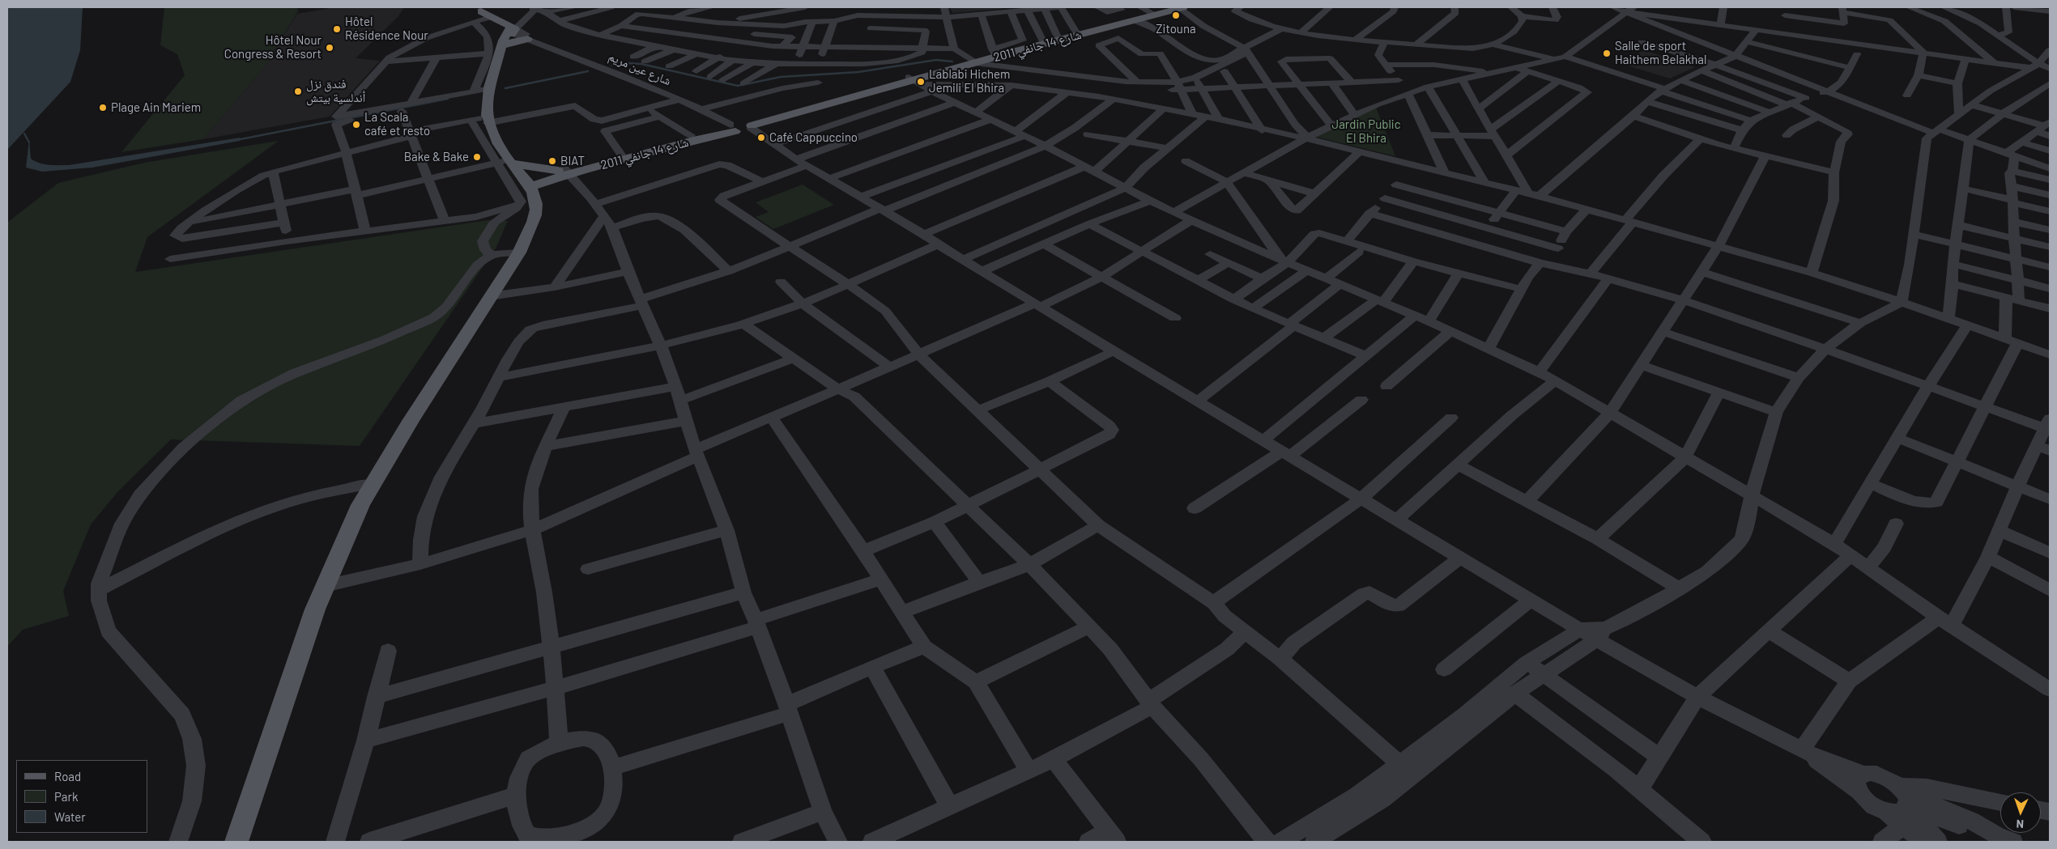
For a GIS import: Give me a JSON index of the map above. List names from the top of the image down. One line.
{"streets":{"main road":["شارع 14 جانفي 2011","شارع عين مريم"]},"crossings":[["شارع 14 جانفي 2011","شارع عين مريم"]],"parks":["Jardin Public El Bhira"],"places":["Zitouna","Hôtel Résidence Nour","Hôtel Nour Congress & Resort","Salle de sport Haithem Belakhal","Lablabi Hichem Jemili El Bhira","فندق نزل أندلسية بيتش","Plage Ain Mariem","La Scala café et resto","Café Cappuccino","Bake & Bake","BIAT"],"legend":["Road","Park","Water"],"north":"bottom"}
